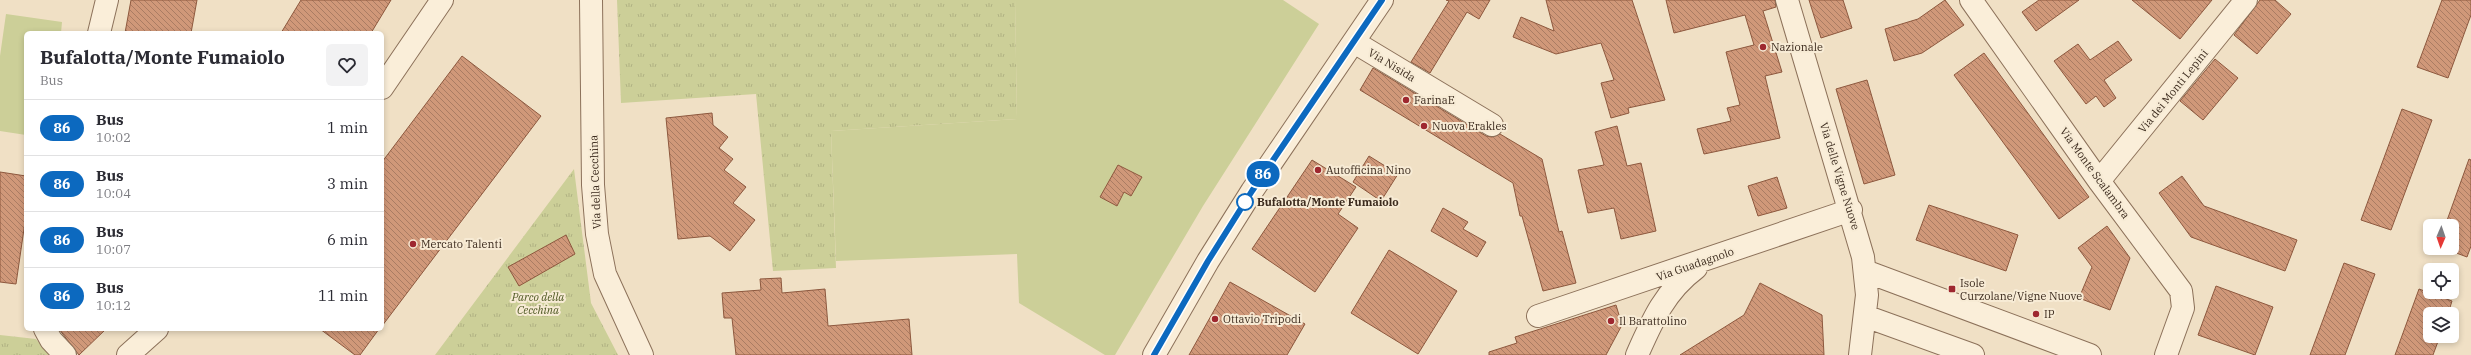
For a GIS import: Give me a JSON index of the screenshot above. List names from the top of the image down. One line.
{"streets":{"street":["Via Nisida","Via dei Monti Lepini","Via Monte Scalambra","Via delle Vigne Nuove","Via della Cecchina","Via Guadagnolo"]},"crossings":[["Via dei Monti Lepini","Via Monte Scalambra"],["Via delle Vigne Nuove","Via Guadagnolo"]],"parks":["Parco della Cecchina"],"places":{"other":["Nazionale","FarinaE","Nuova Erakles","Autofficina Nino","Bufalotta/Monte Fumaiolo","Mercato Talenti","IP","Ottavio Tripodi","Il Barattolino"],"transit":["Isole Curzolane/Vigne Nuove"]},"lines":["bus line 86"],"north":"bottom","page":{"on_map":"86","heading":["Bufalotta/Monte Fumaiolo","Bus"],"list":[{"mark":"86","name":"Bus","note":"10:02","value":"1 min"},{"mark":"86","name":"Bus","note":"10:04","value":"3 min"},{"mark":"86","name":"Bus","note":"10:07","value":"6 min"},{"mark":"86","name":"Bus","note":"10:12","value":"11 min"}]}}
